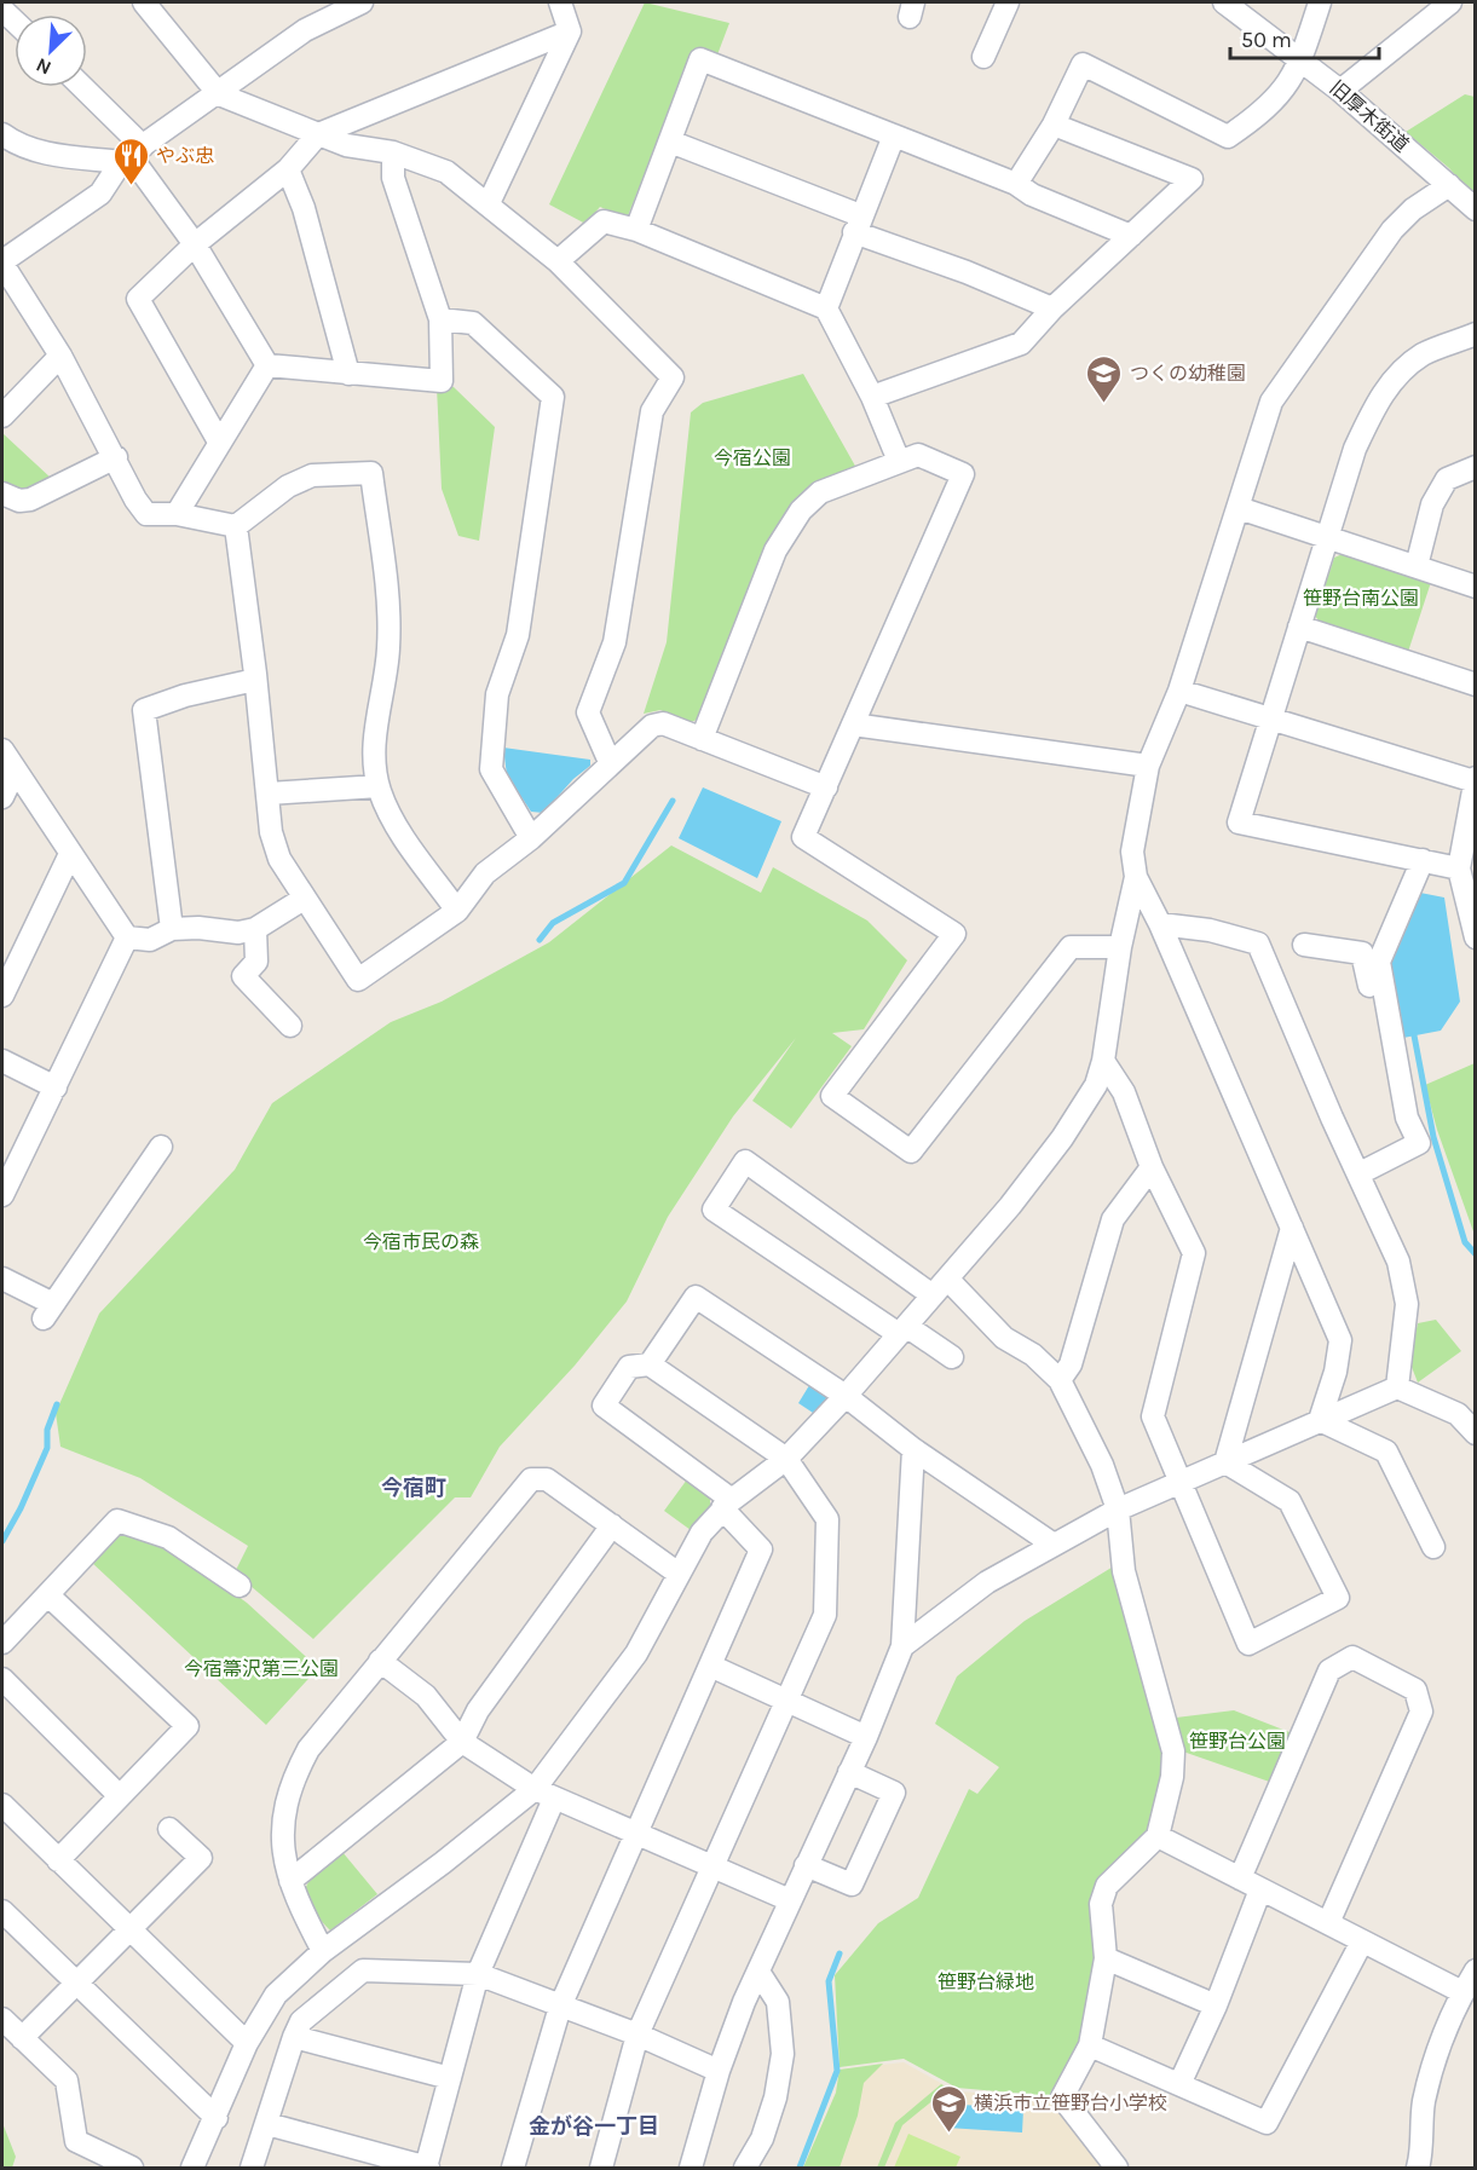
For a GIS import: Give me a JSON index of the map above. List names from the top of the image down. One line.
{"streets":{"street":["旧厚木街道"]},"districts":["今宿町","金が谷一丁目"],"parks":["今宿公園","笹野台南公園","今宿市民の森","今宿箒沢第三公園","笹野台公園","笹野台緑地"],"places":{"restaurant":["やぶ忠"],"school or university":["つくの幼稚園","横浜市立笹野台小学校"]},"scale_bar":"50 m","north":"bottom left"}
